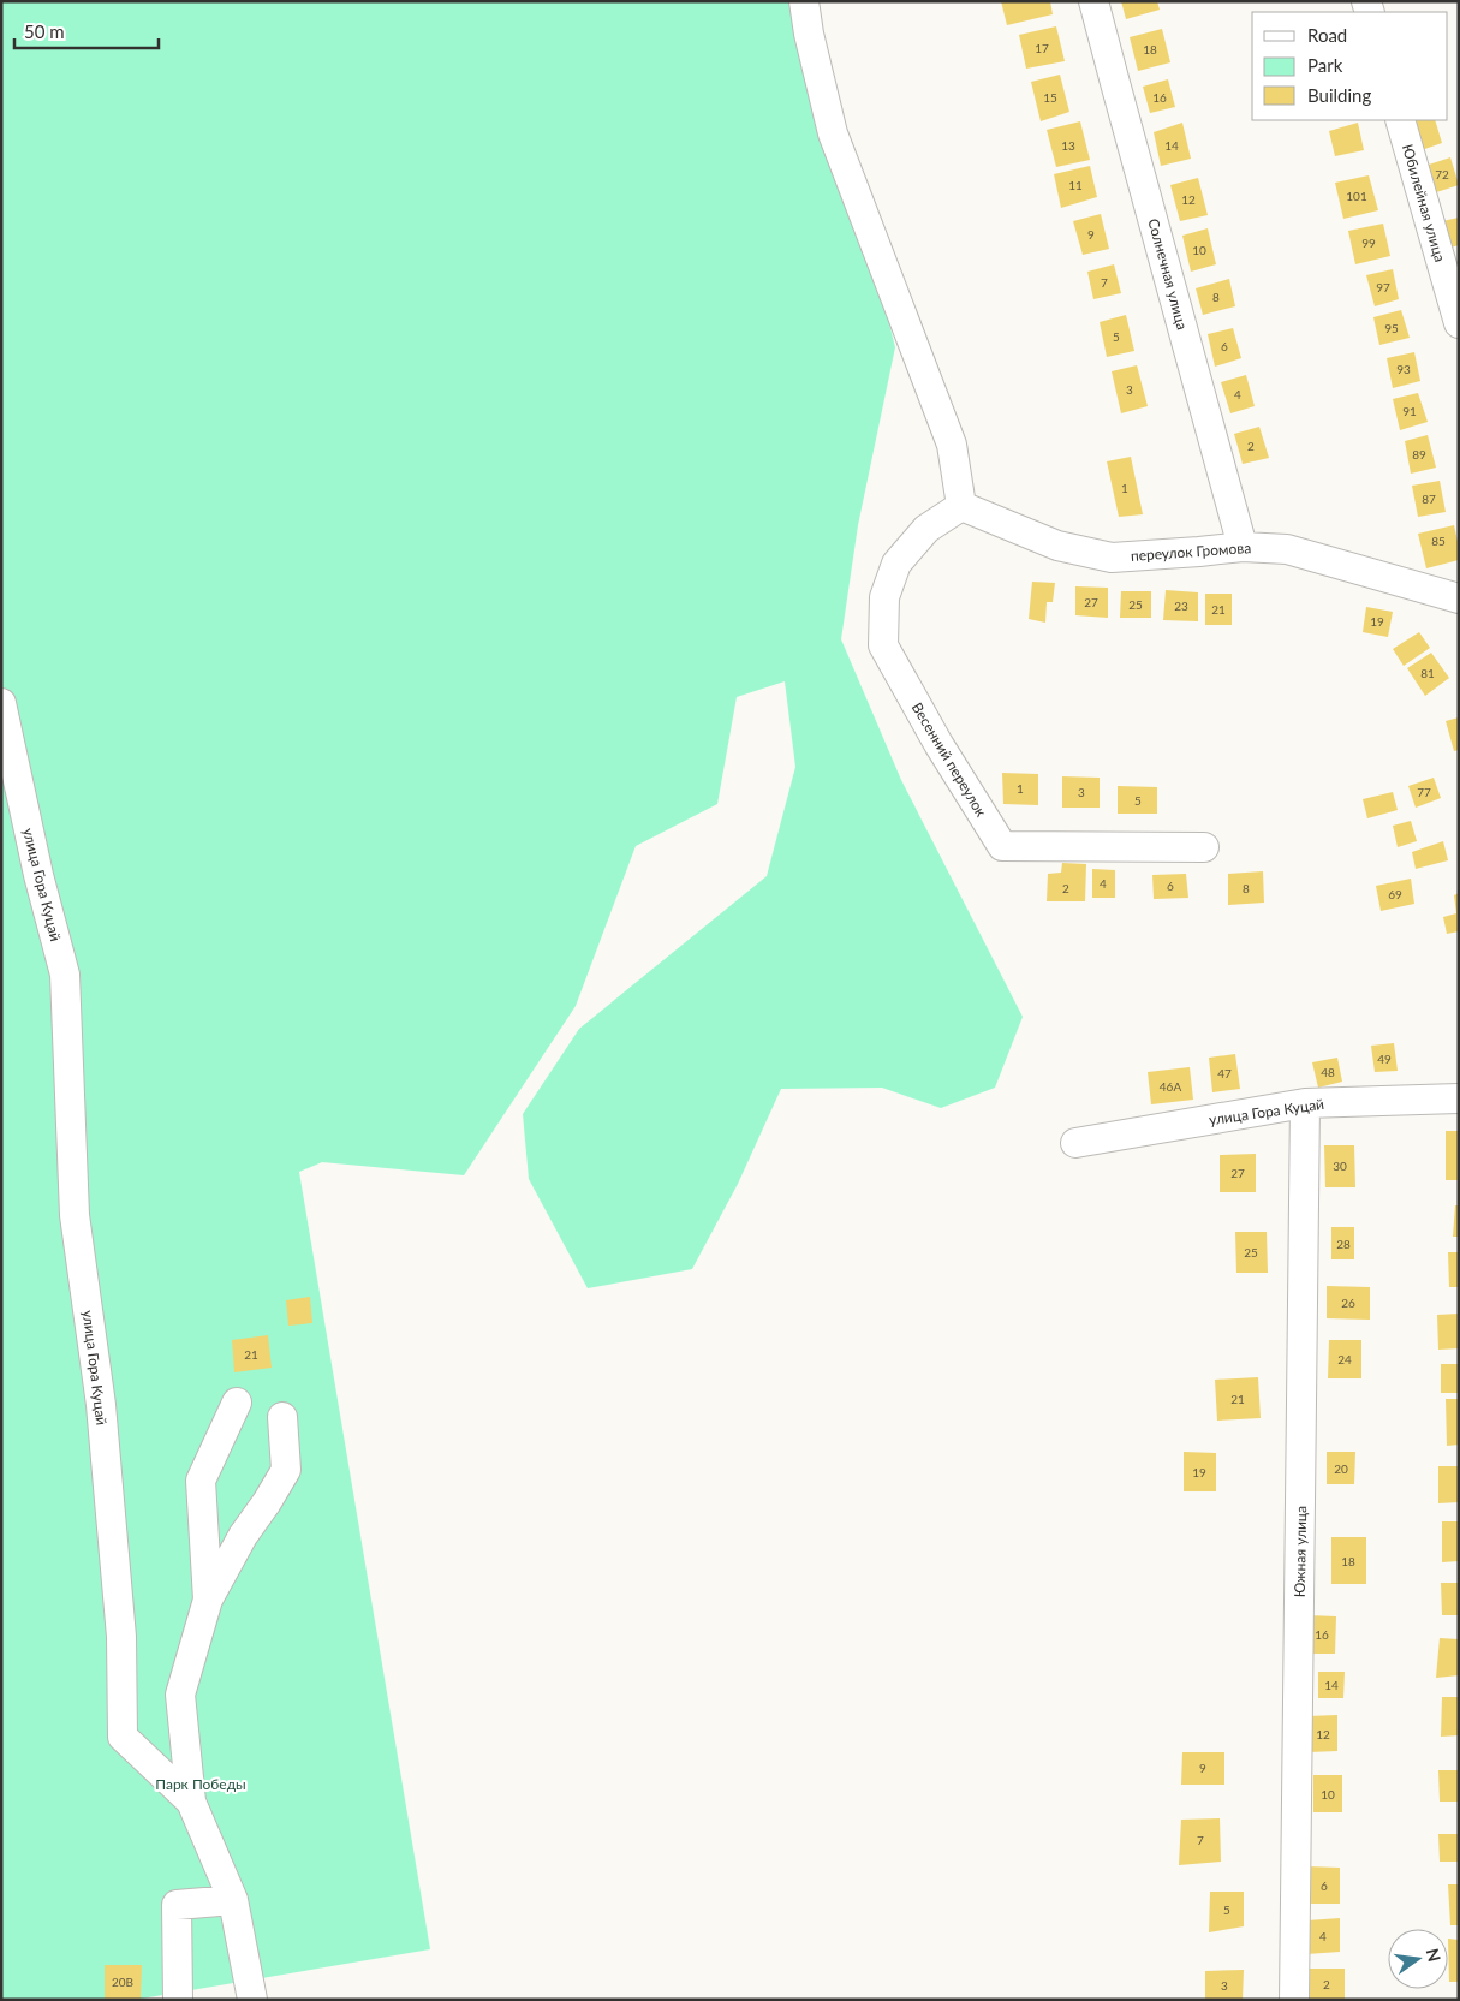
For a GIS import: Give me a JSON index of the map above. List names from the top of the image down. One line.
{"streets":{"street":["Юбилейная улица","Солнечная улица","переулок Громова","Весенний переулок","улица Гора Куцай","Южная улица"]},"crossings":[["Солнечная улица","переулок Громова"],["переулок Громова","Весенний переулок"],["улица Гора Куцай","Южная улица"]],"parks":["Парк Победы"],"house_numbers":["17","18","15","16","13","14","72","11","101","12","9","99","10","7","97","8","95","5","6","93","3","4","91","2","89","1","87","85","27","25","23","21","19","81","1","3","77","5","4","6","2","8","69","49","48","47","46А","30","27","28","25","26","21","24","21","20","19","18","16","14","12","9","10","7","6","5","4","20В","2","3"],"legend":["Road","Park","Building"],"scale_bar":"50 m","north":"right"}
